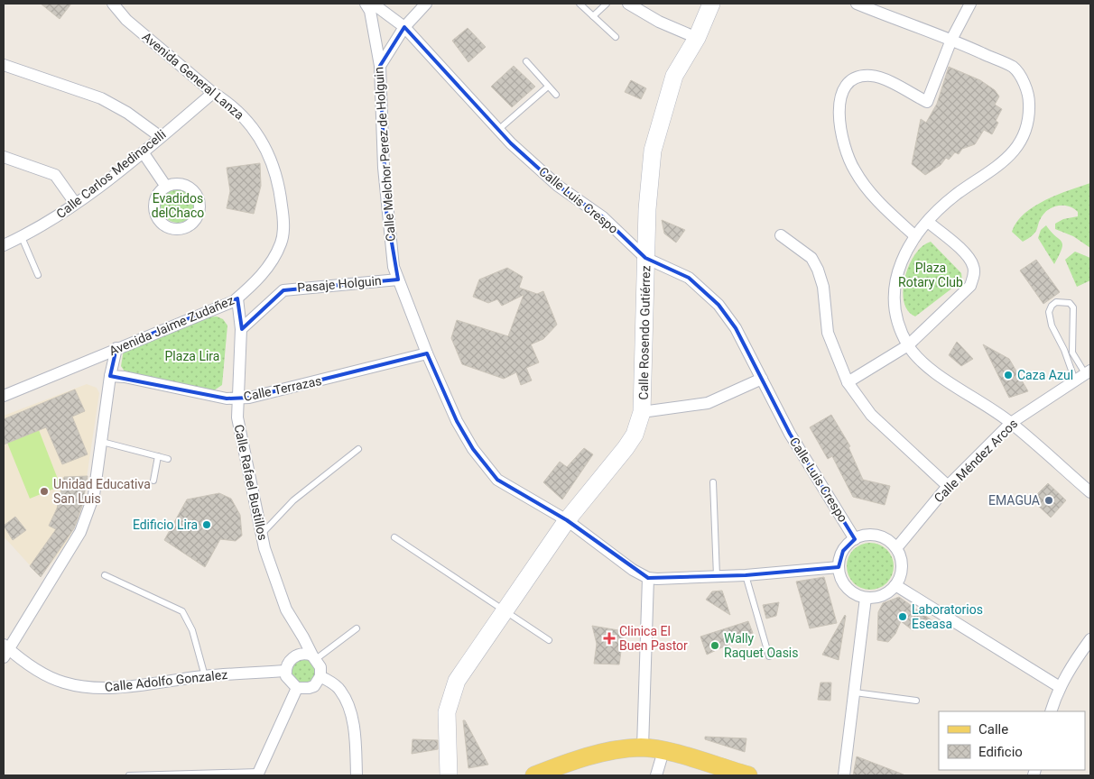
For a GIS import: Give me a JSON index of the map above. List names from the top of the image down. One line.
{"streets":{"street":["Avenida General Lanza","Calle Melchor Perez de Holguin","Calle Carlos Medinacelli","Calle Luis Crespo","Pasaje Holguin","Avenida Jaime Zudañez","Calle Rosendo Gutiérrez","Calle Terrazas","Calle Méndez Arcos","Calle Rafael Bustillos","Calle Adolfo Gonzalez"]},"crossings":[["Avenida General Lanza","Calle Carlos Medinacelli"],["Avenida General Lanza","Avenida Jaime Zudañez"],["Calle Melchor Perez de Holguin","Calle Luis Crespo"],["Calle Melchor Perez de Holguin","Pasaje Holguin"],["Calle Melchor Perez de Holguin","Calle Rosendo Gutiérrez"],["Calle Melchor Perez de Holguin","Calle Terrazas"],["Calle Melchor Perez de Holguin","Calle Méndez Arcos"],["Calle Luis Crespo","Calle Rosendo Gutiérrez"],["Calle Luis Crespo","Calle Méndez Arcos"],["Pasaje Holguin","Calle Rafael Bustillos"],["Avenida Jaime Zudañez","Calle Rafael Bustillos"],["Calle Terrazas","Calle Rafael Bustillos"],["Calle Rafael Bustillos","Calle Adolfo Gonzalez"]],"parks":["Evadidos delChaco","Plaza Rotary Club","Plaza Lira"],"places":{"other":["Caza Azul","Unidad Educativa San Luis","EMAGUA","Edificio Lira","Laboratorios Eseasa","Wally Raquet Oasis"],"health":["Clinica El Buen Pastor"]},"legend":["Calle","Edificio"]}
